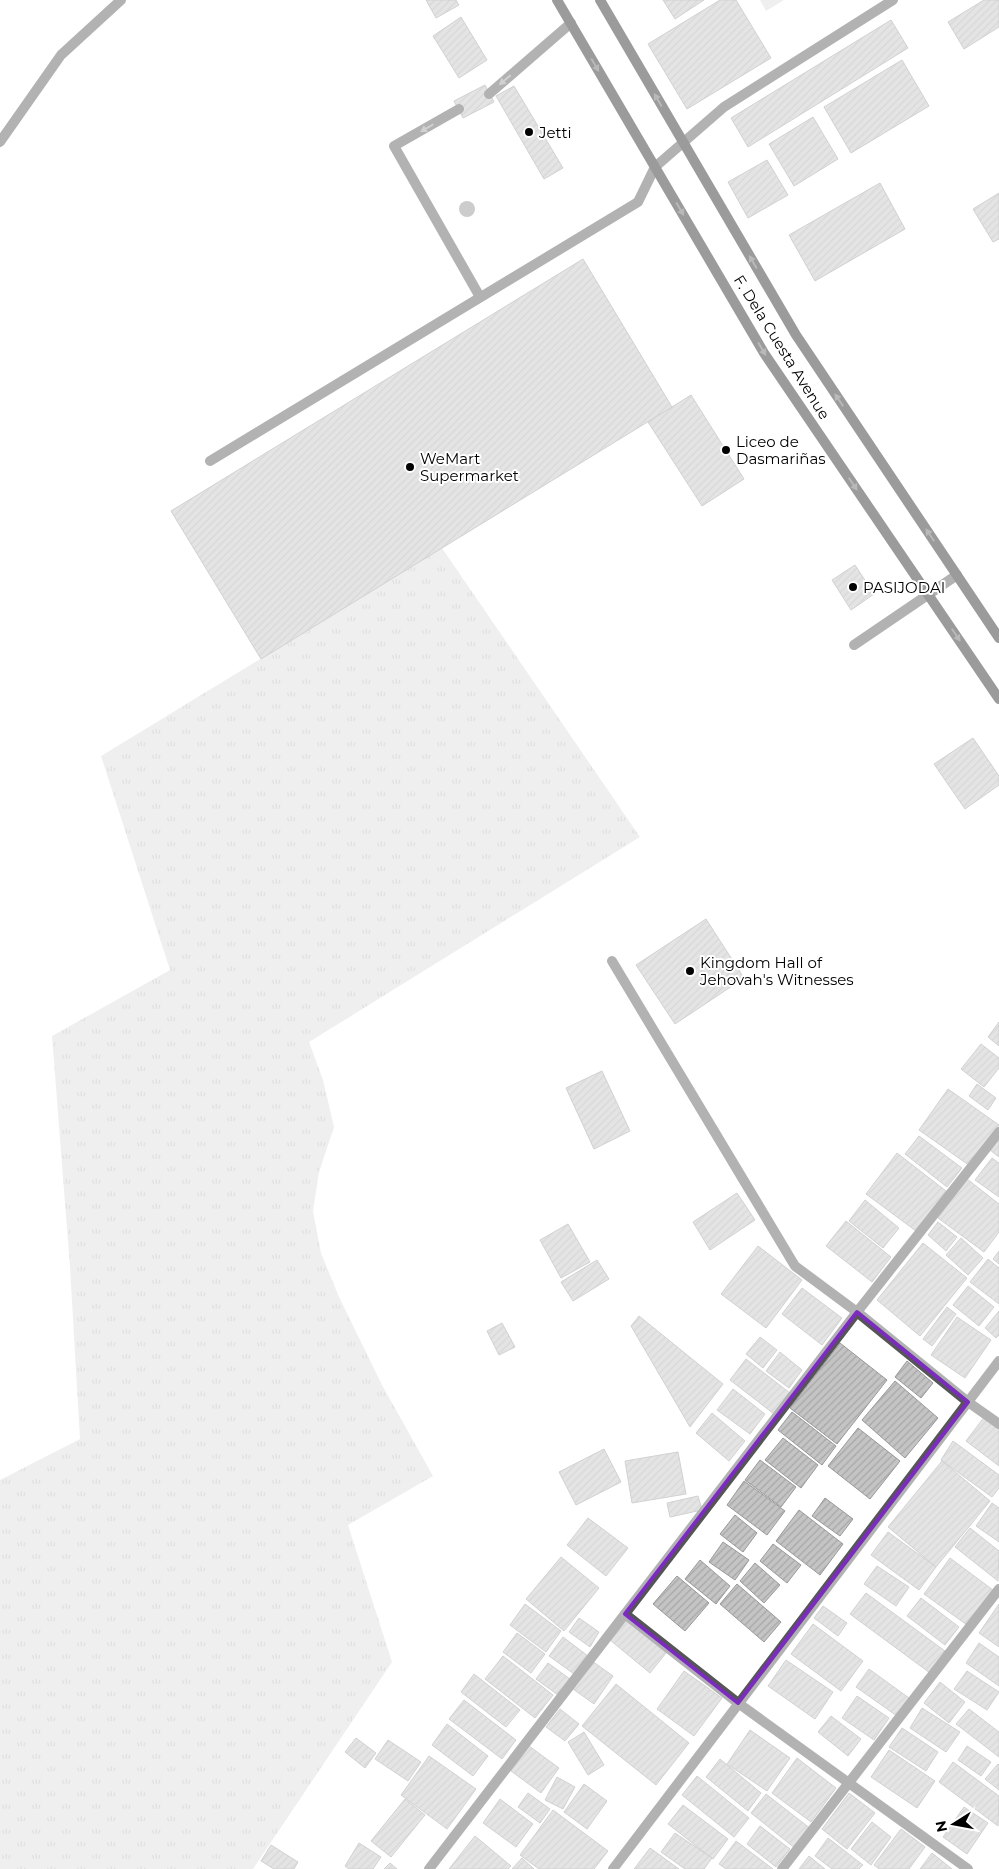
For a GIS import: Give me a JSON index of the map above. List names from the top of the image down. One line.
{"streets":{"street":["F. Dela Cuesta Avenue"]},"places":["Jetti","Liceo de Dasmariñas","WeMart Supermarket","PASIJODAI","Kingdom Hall of Jehovah's Witnesses"],"north":"left"}
